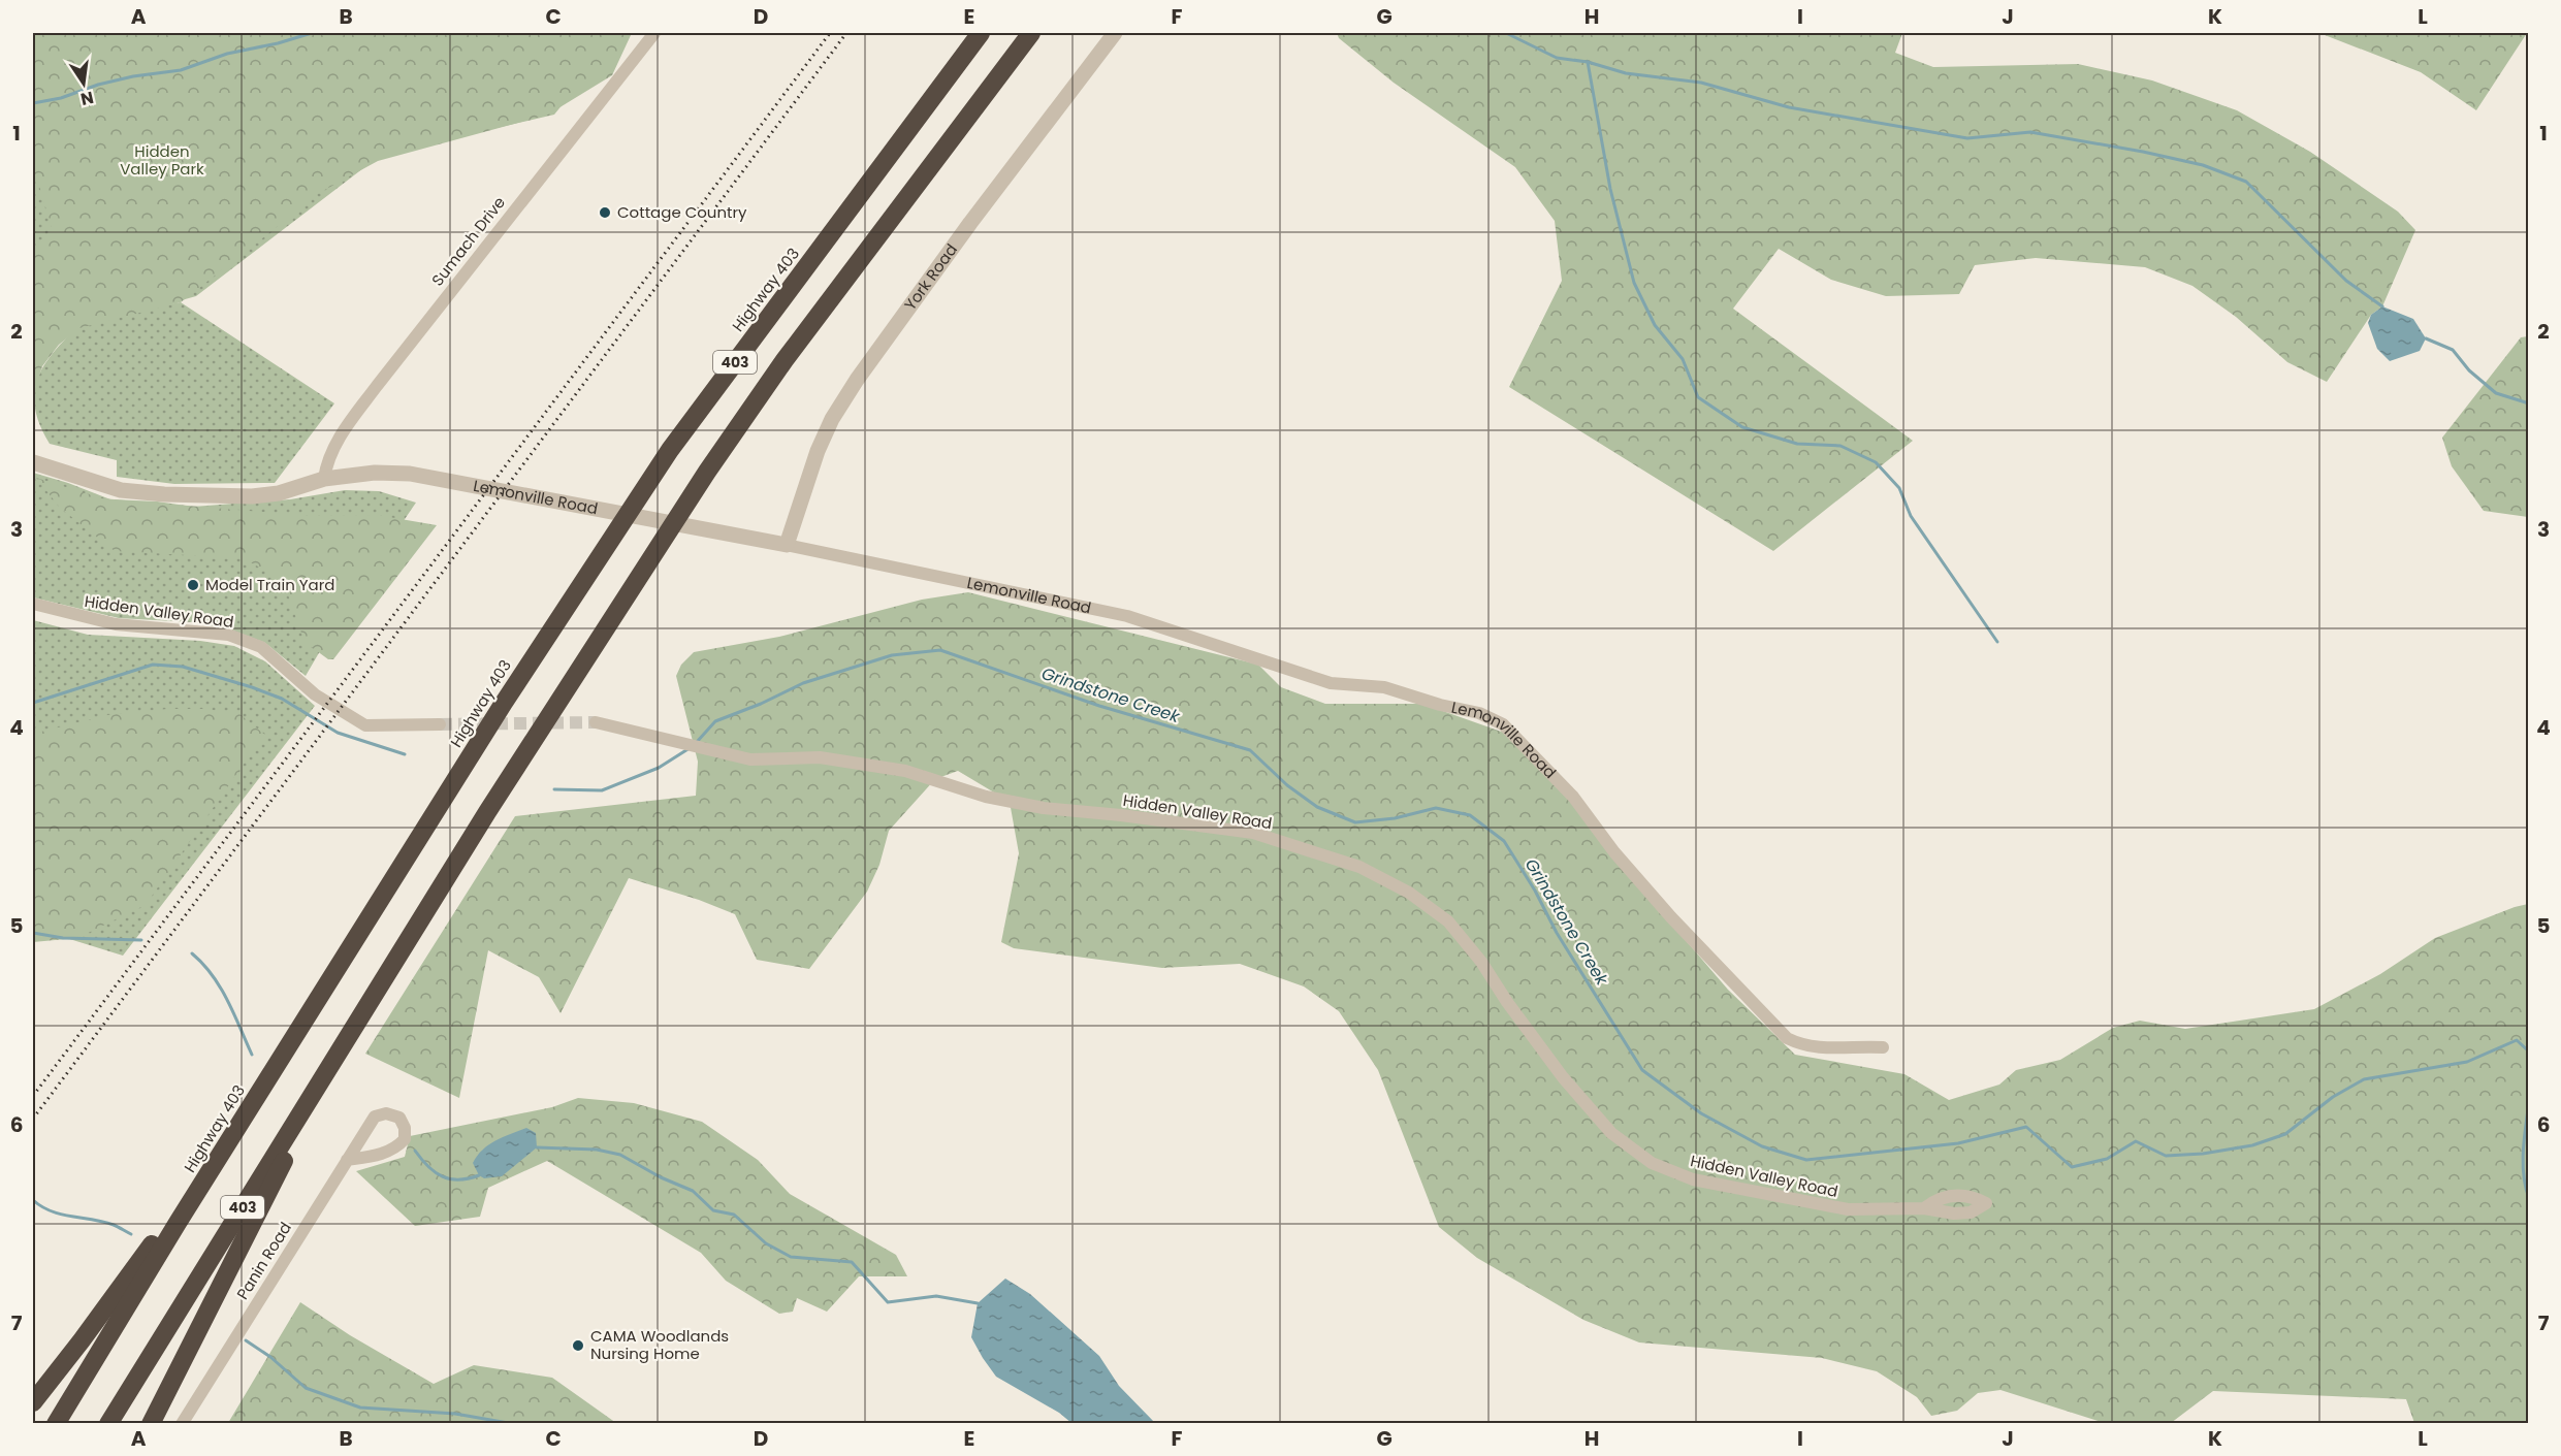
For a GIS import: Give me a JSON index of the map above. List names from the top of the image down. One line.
{"streets":{"highway":["Highway 403","403"],"street":["Sumach Drive","York Road","Lemonville Road","Hidden Valley Road","Panin Road"]},"crossings":[["Sumach Drive","Lemonville Road"],["York Road","Lemonville Road"]],"water":["Grindstone Creek"],"parks":["Hidden Valley Park"],"places":["Cottage Country","Model Train Yard","CAMA Woodlands Nursing Home"],"north":"bottom","grid":{"columns":["A","B","C","D","E","F","G","H","I","J","K","L"],"rows":["1","2","3","4","5","6","7"]}}
